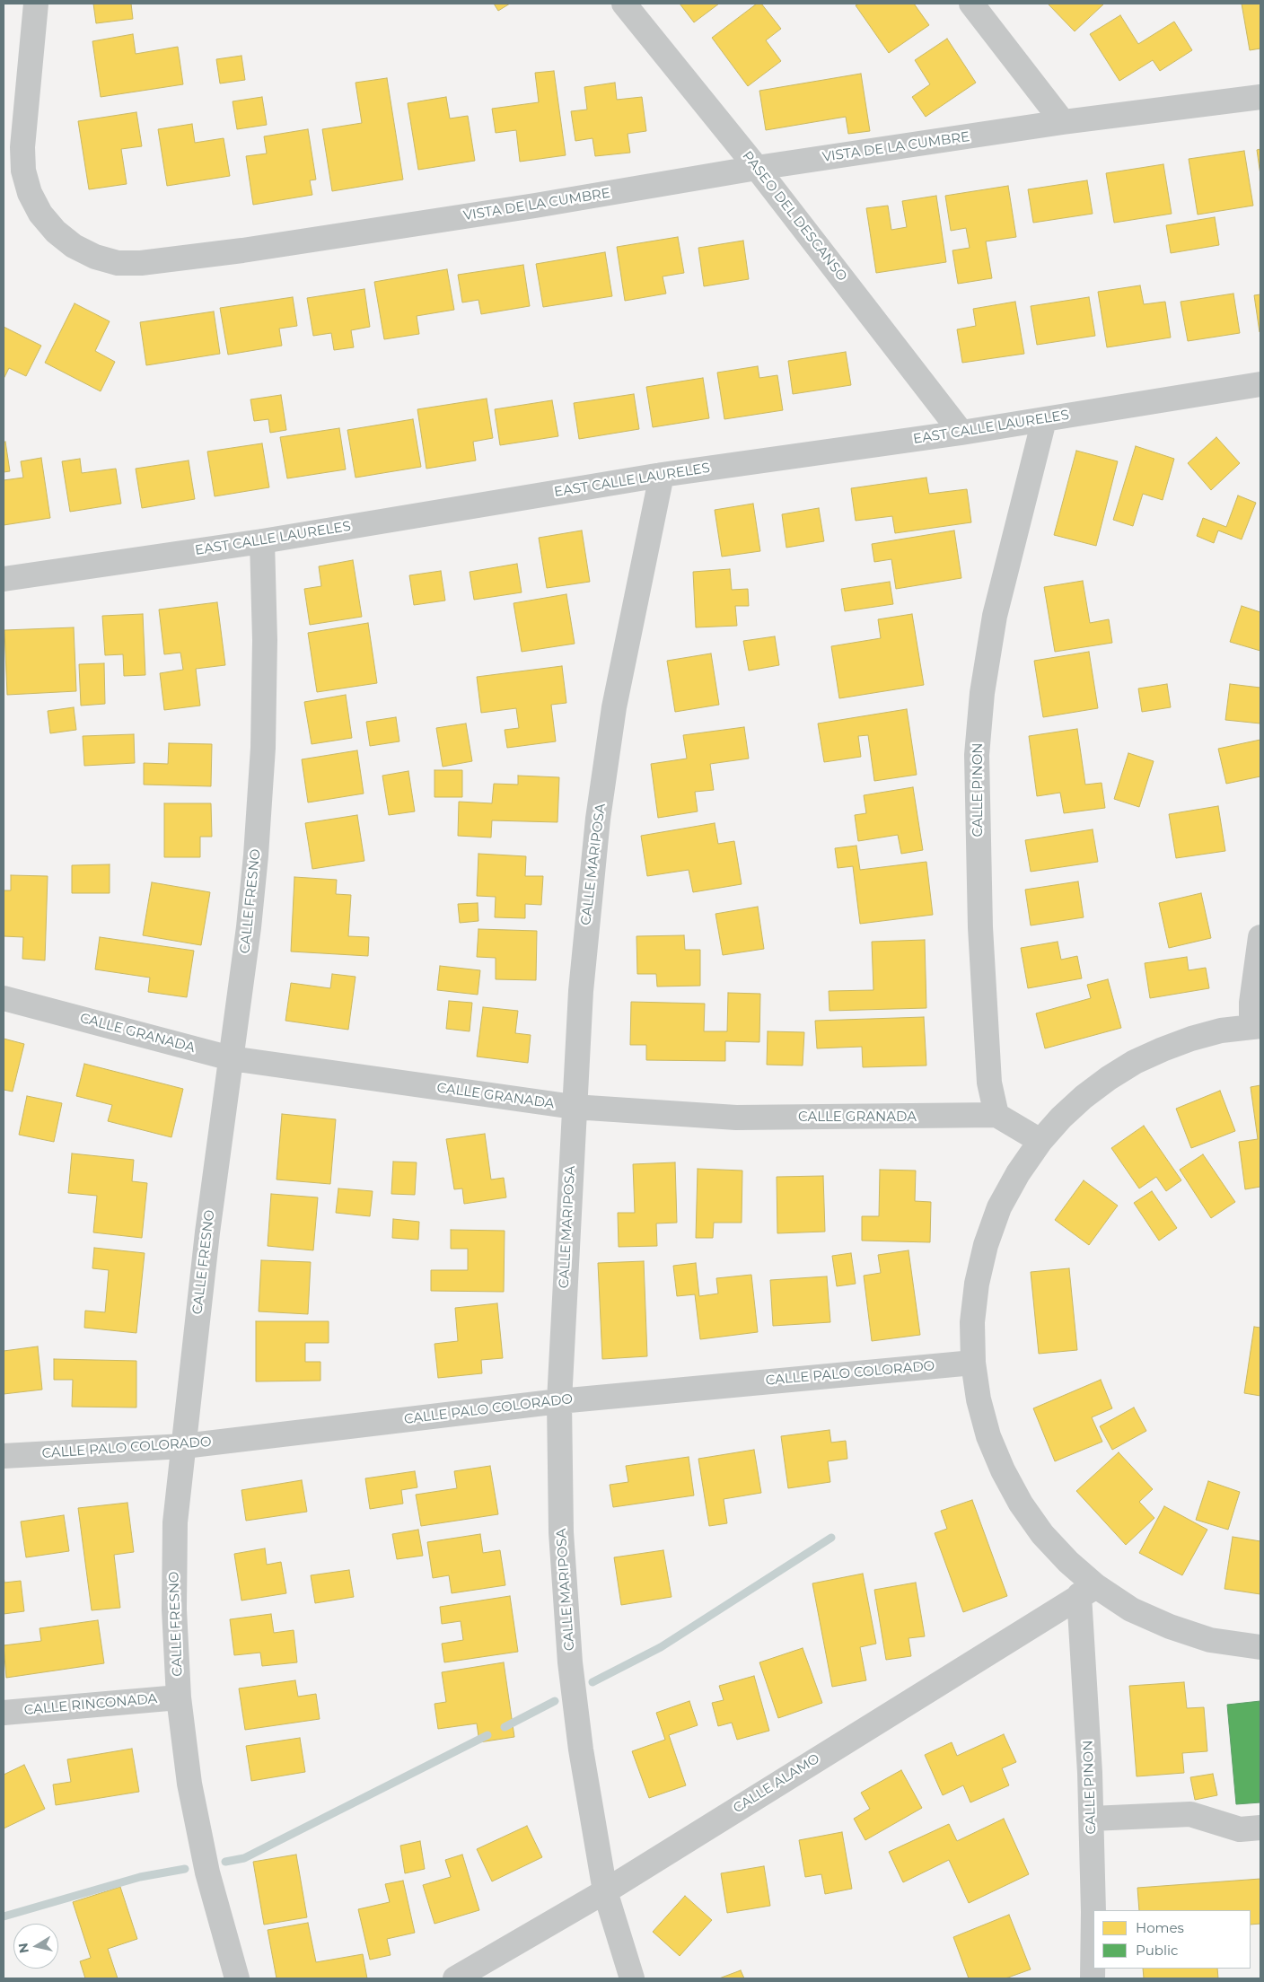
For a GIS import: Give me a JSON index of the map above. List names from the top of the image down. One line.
{"streets":{"street":["VISTA DE LA CUMBRE","PASEO DEL DESCANSO","EAST CALLE LAURELES","CALLE PINON","CALLE MARIPOSA","CALLE FRESNO","CALLE GRANADA","CALLE PALO COLORADO","CALLE RINCONADA","CALLE ALAMO"]},"crossings":[["VISTA DE LA CUMBRE","PASEO DEL DESCANSO"],["PASEO DEL DESCANSO","EAST CALLE LAURELES"],["EAST CALLE LAURELES","CALLE PINON"],["EAST CALLE LAURELES","CALLE MARIPOSA"],["EAST CALLE LAURELES","CALLE FRESNO"],["CALLE PINON","CALLE GRANADA"],["CALLE PINON","CALLE ALAMO"],["CALLE MARIPOSA","CALLE GRANADA"],["CALLE MARIPOSA","CALLE PALO COLORADO"],["CALLE MARIPOSA","CALLE ALAMO"],["CALLE FRESNO","CALLE GRANADA"],["CALLE FRESNO","CALLE PALO COLORADO"],["CALLE FRESNO","CALLE RINCONADA"]],"legend":["Homes","Public"],"north":"left"}
